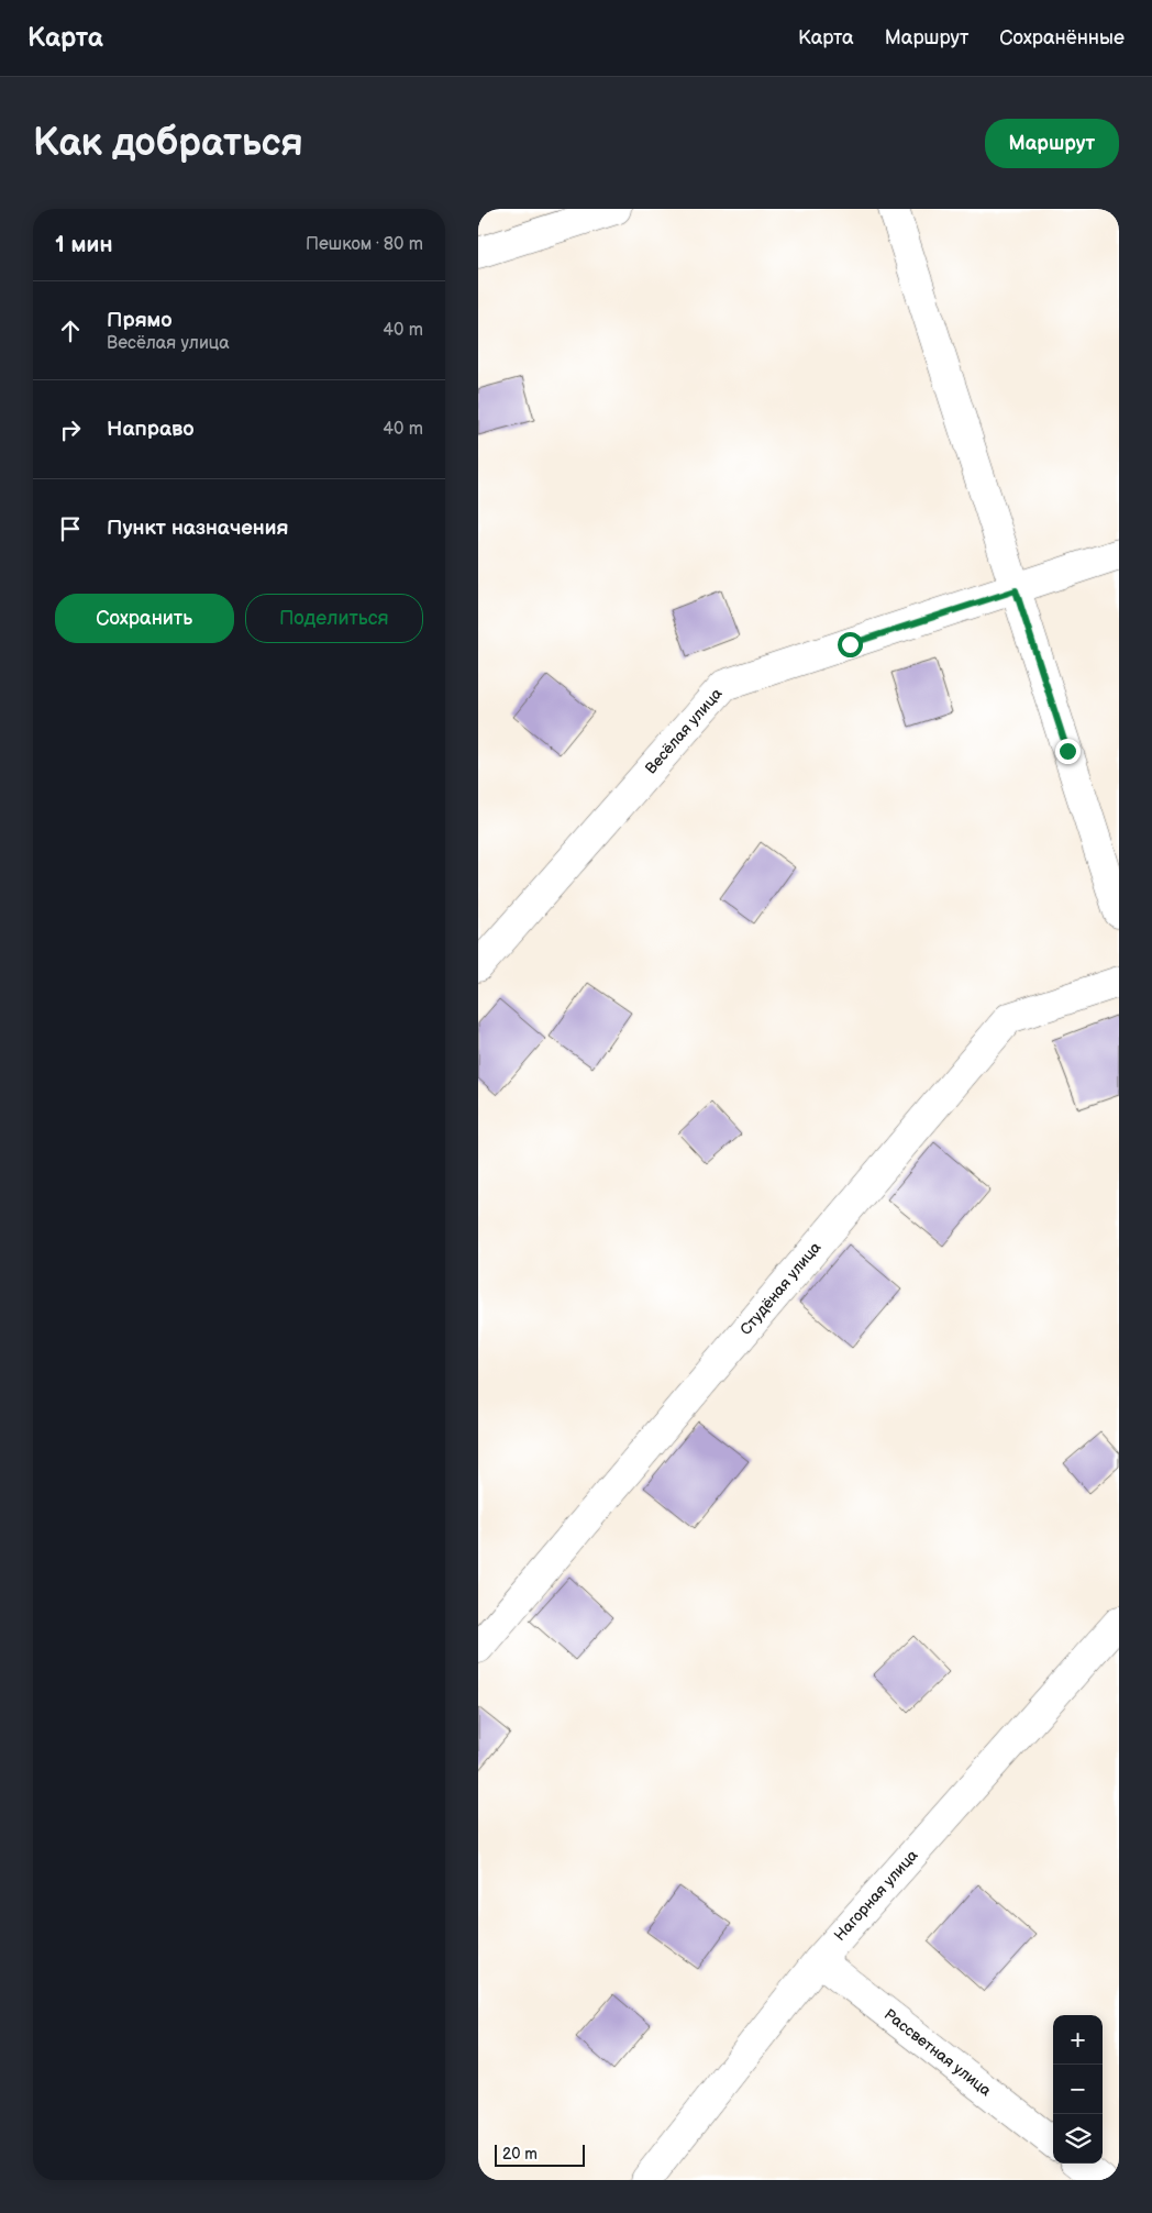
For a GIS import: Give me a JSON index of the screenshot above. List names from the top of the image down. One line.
{"streets":{"street":["Весёлая улица","Студёная улица","Нагорная улица","Рассветная улица"]},"crossings":[["Нагорная улица","Рассветная улица"]],"scale_bar":"20 m","page":{"header":"Карта","nav":["Карта","Маршрут","Сохранённые"],"buttons":["Маршрут",["Сохранить","Поделиться"]],"title":"Как добраться","heading":["1 мин","Пешком · 80 m"],"list":[["Прямо","Весёлая улица","40 m"],["Направо","40 m"],"Пункт назначения"],"map_buttons":["+","−"],"scale":"20 m"}}
